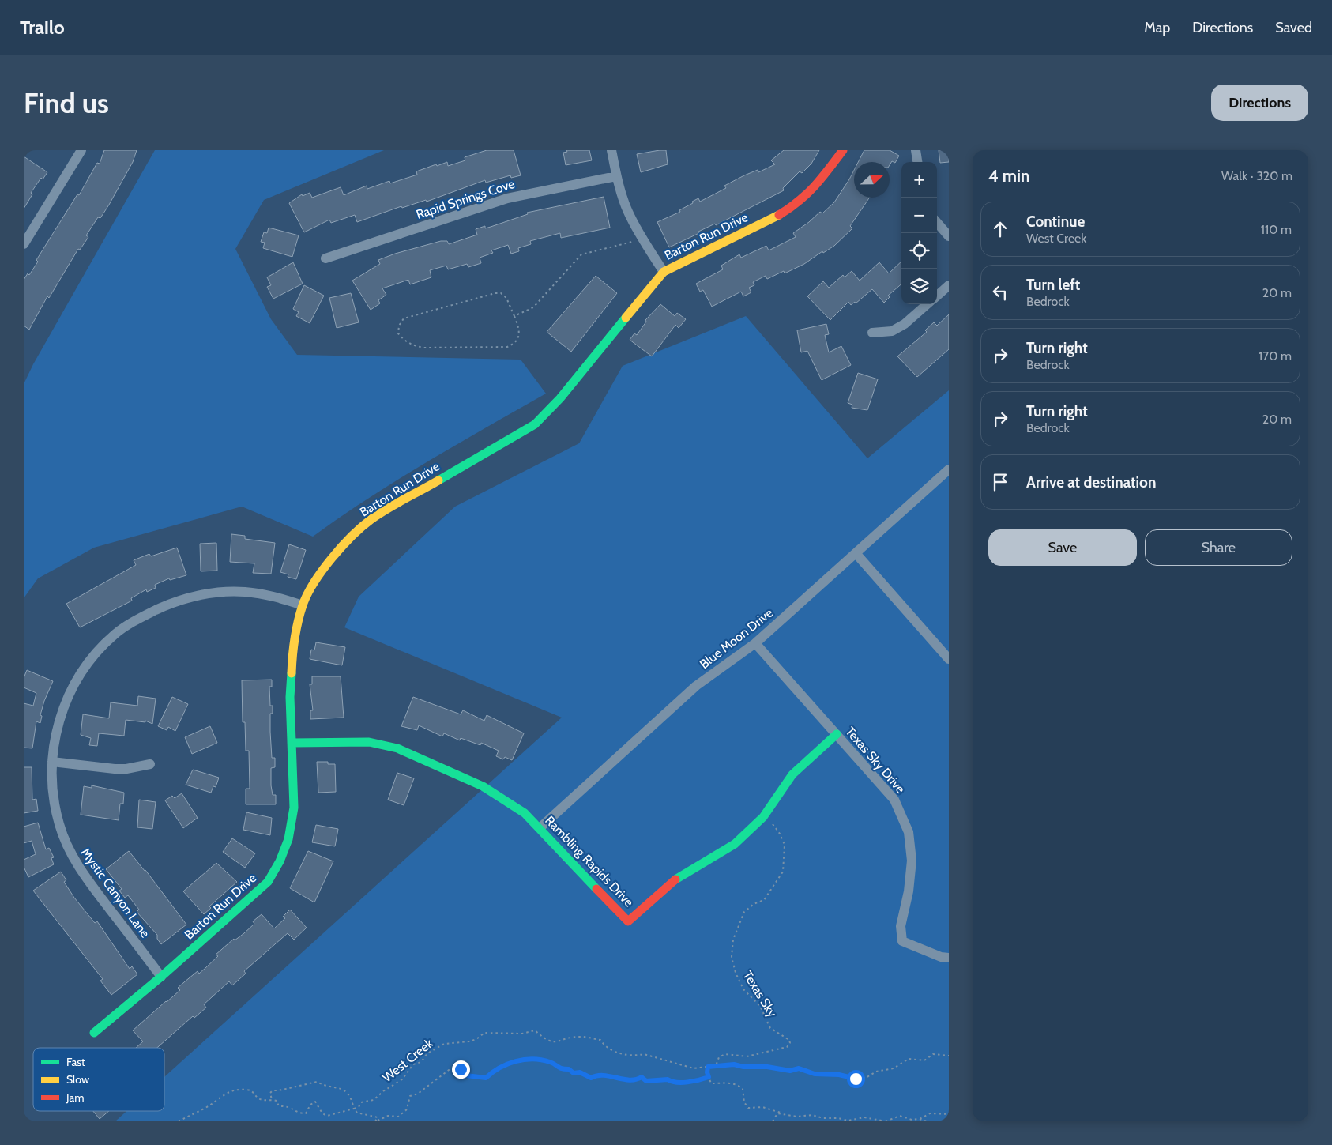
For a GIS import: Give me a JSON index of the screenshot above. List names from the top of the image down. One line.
{"streets":{"street":["Rapid Springs Cove","Barton Run Drive","Blue Moon Drive","Texas Sky Drive","Rambling Rapids Drive","Mystic Canyon Lane"],"path":["Texas Sky","West Creek"]},"crossings":[["Barton Run Drive","Rambling Rapids Drive"],["Barton Run Drive","Mystic Canyon Lane"],["Blue Moon Drive","Texas Sky Drive"],["Blue Moon Drive","Rambling Rapids Drive"],["Texas Sky Drive","Rambling Rapids Drive"]],"legend":["Fast","Slow","Jam"],"north":"right","page":{"header":"Trailo","nav":["Map","Directions","Saved"],"buttons":["Directions",["Save","Share"]],"title":"Find us","heading":["4 min","Walk · 320 m"],"map_buttons":["+","−"],"list":[["Continue","West Creek","110 m"],["Turn left","Bedrock","20 m"],["Turn right","Bedrock","170 m"],["Turn right","Bedrock","20 m"],"Arrive at destination"]}}
